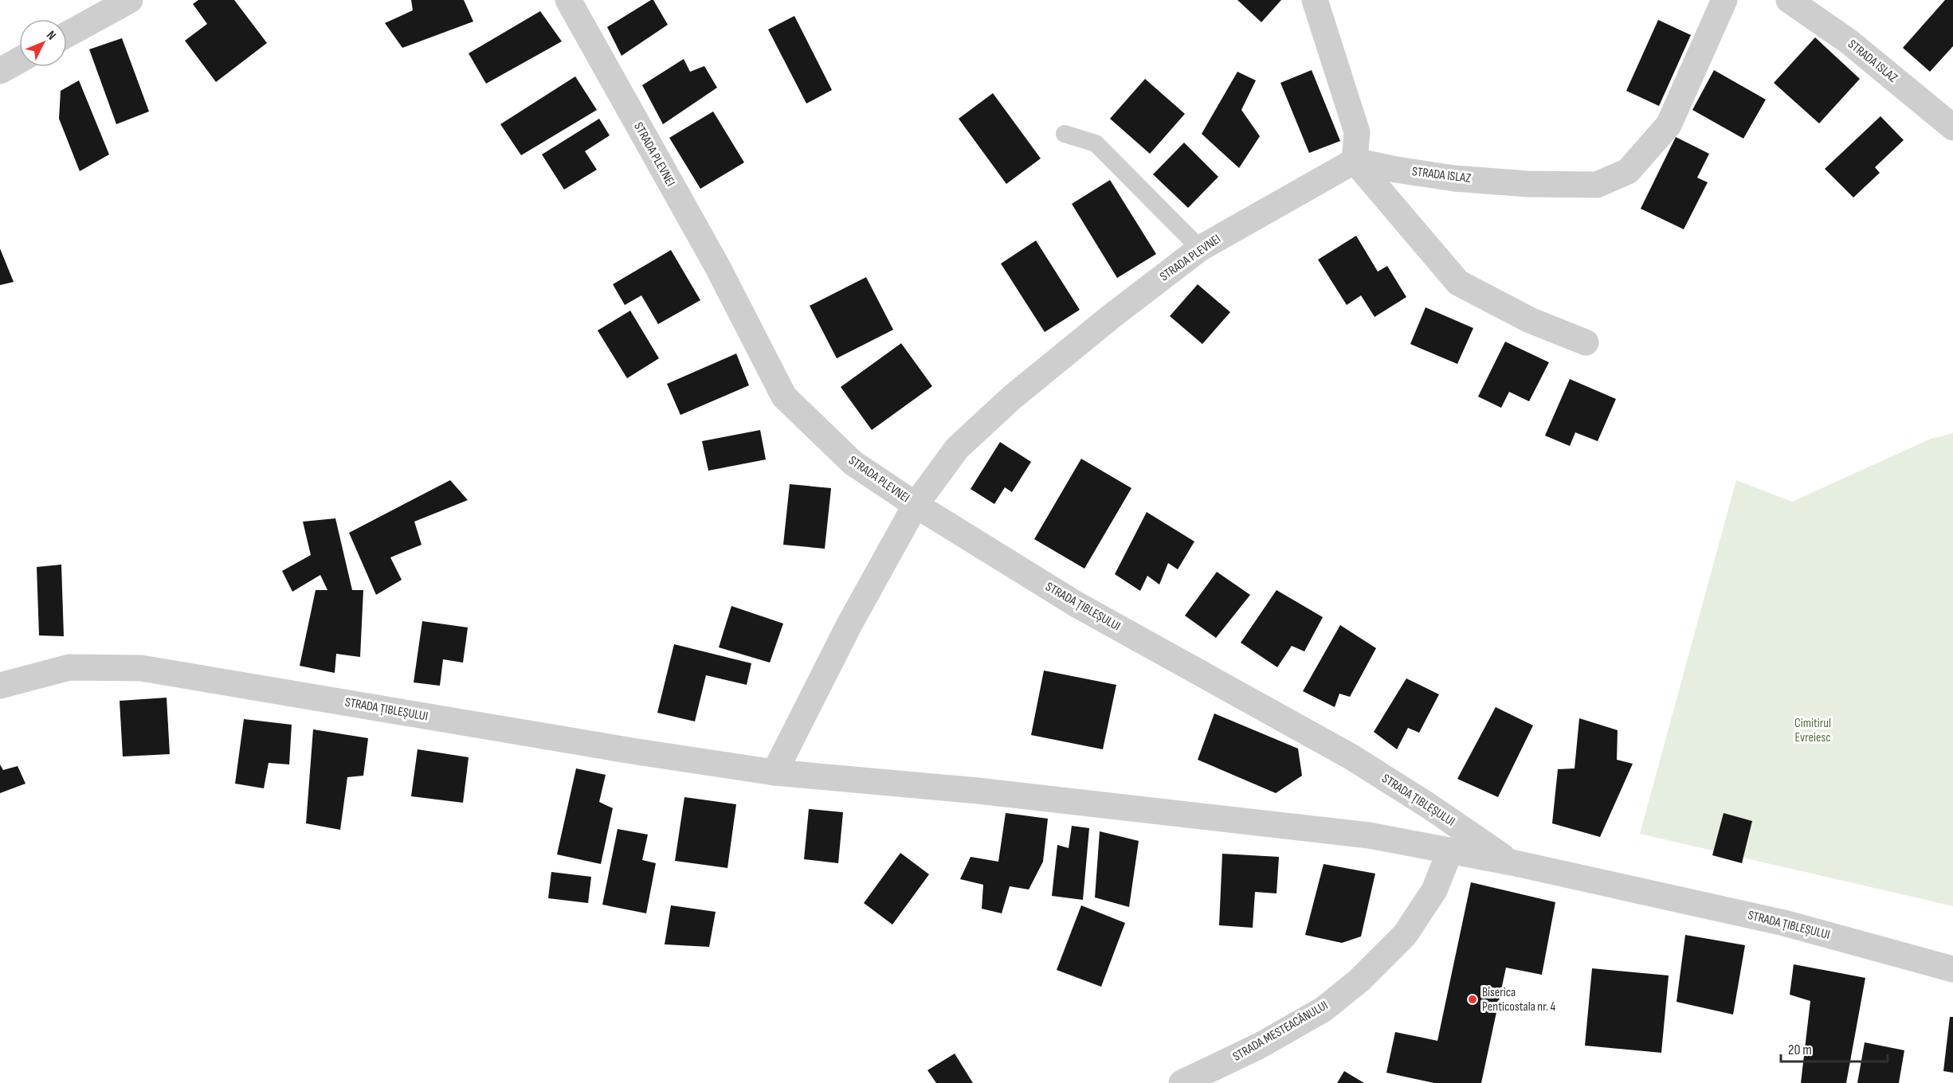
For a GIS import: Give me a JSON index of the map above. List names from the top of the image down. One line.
{"streets":{"street":["STRADA ISLAZ","STRADA PLEVNEI","STRADA ȚIBLEȘULUI","STRADA MESTEACĂNULUI"]},"crossings":[["STRADA ISLAZ","STRADA PLEVNEI"],["STRADA PLEVNEI","STRADA ȚIBLEȘULUI"],["STRADA ȚIBLEȘULUI","STRADA MESTEACĂNULUI"]],"parks":["Cimitirul Evreiesc"],"places":["Biserica Penticostala nr. 4"],"scale_bar":"20 m","north":"top right"}
